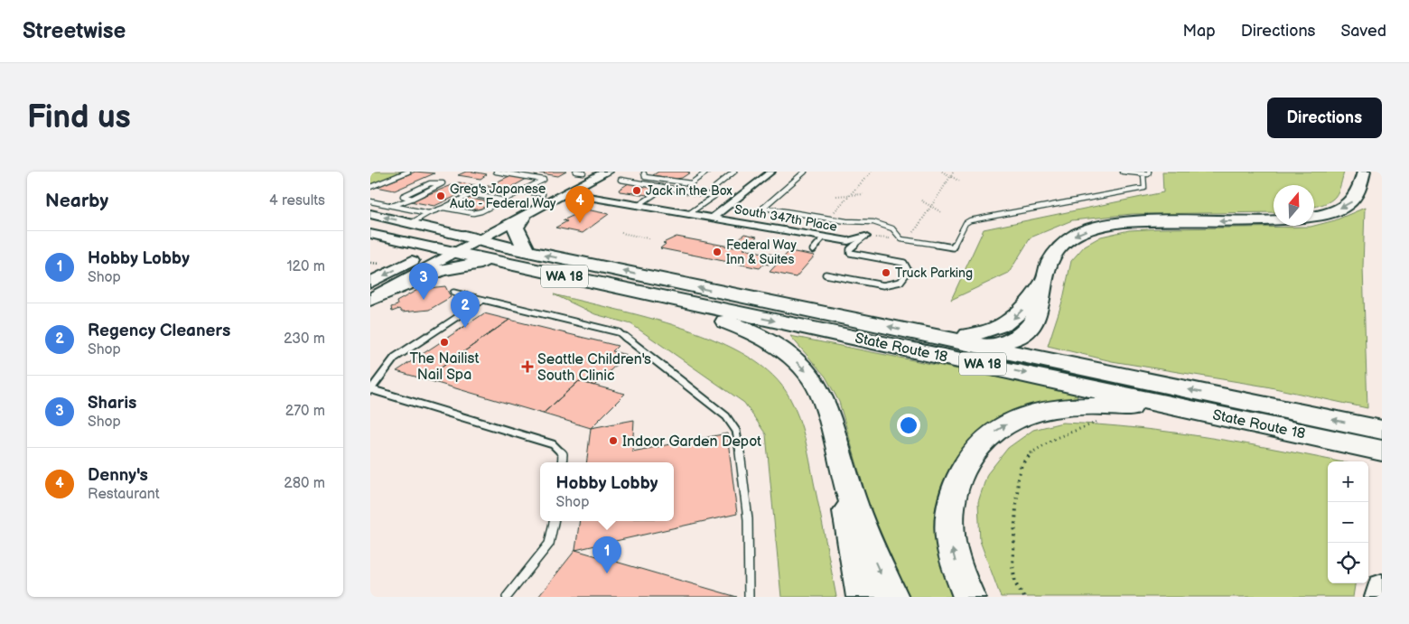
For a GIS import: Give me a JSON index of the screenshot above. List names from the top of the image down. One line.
{"streets":{"highway":["WA 18","State Route 18"],"street":["South 347th Place"]},"crossings":[["WA 18","State Route 18"]],"places":{"other":["Jack in the Box","Greg's Japanese Auto - Federal Way","Federal Way Inn & Suites","Truck Parking","The Nailist Nail Spa","Indoor Garden Depot"],"health":["Seattle Children's South Clinic"]},"north":"top","page":{"header":"Streetwise","nav":["Map","Directions","Saved"],"buttons":"Directions","title":"Find us","heading":["Nearby","4 results"],"pins":["4","3","2","1"],"list":[{"mark":"1","name":"Hobby Lobby","note":"Shop","value":"120 m"},{"mark":"2","name":"Regency Cleaners","note":"Shop","value":"230 m"},{"mark":"3","name":"Sharis","note":"Shop","value":"270 m"},{"mark":"4","name":"Denny's","note":"Restaurant","value":"280 m"}],"map_buttons":["+","−"],"popup":["Hobby Lobby","Shop"]}}
